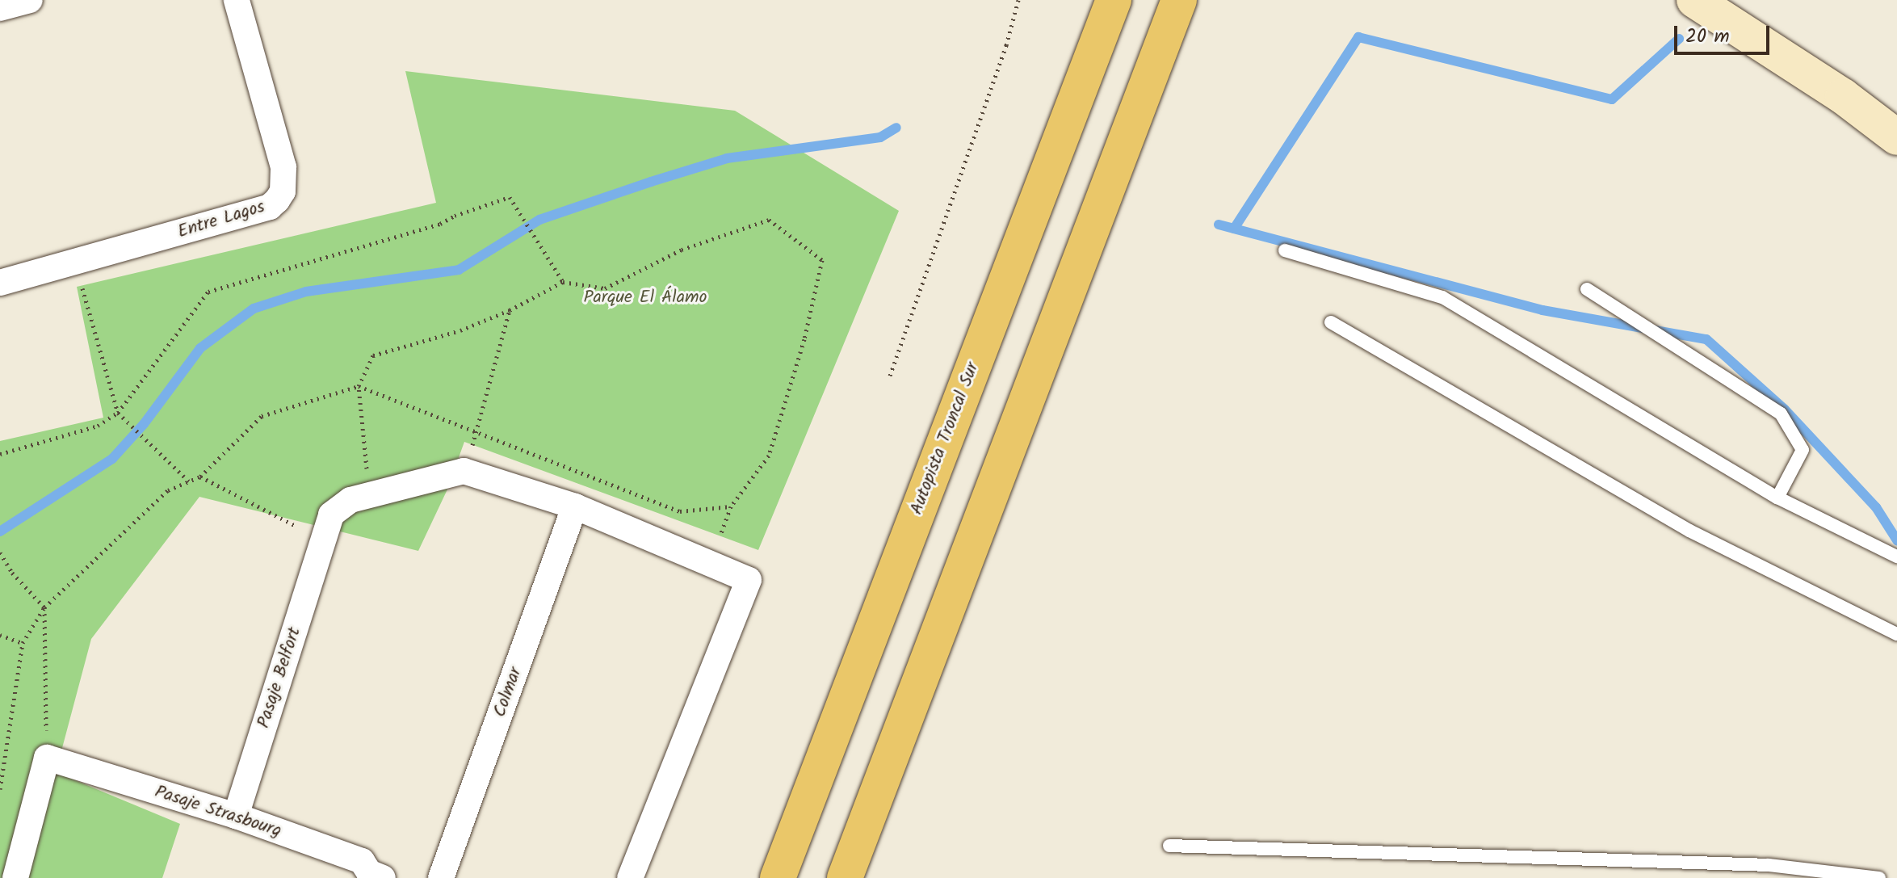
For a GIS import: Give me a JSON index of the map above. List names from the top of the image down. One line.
{"streets":{"highway":["Autopista Troncal Sur"],"street":["Entre Lagos","Pasaje Belfort","Colmar","Pasaje Strasbourg"]},"crossings":[["Pasaje Belfort","Pasaje Strasbourg"]],"parks":["Parque El Álamo"],"scale_bar":"20 m"}
